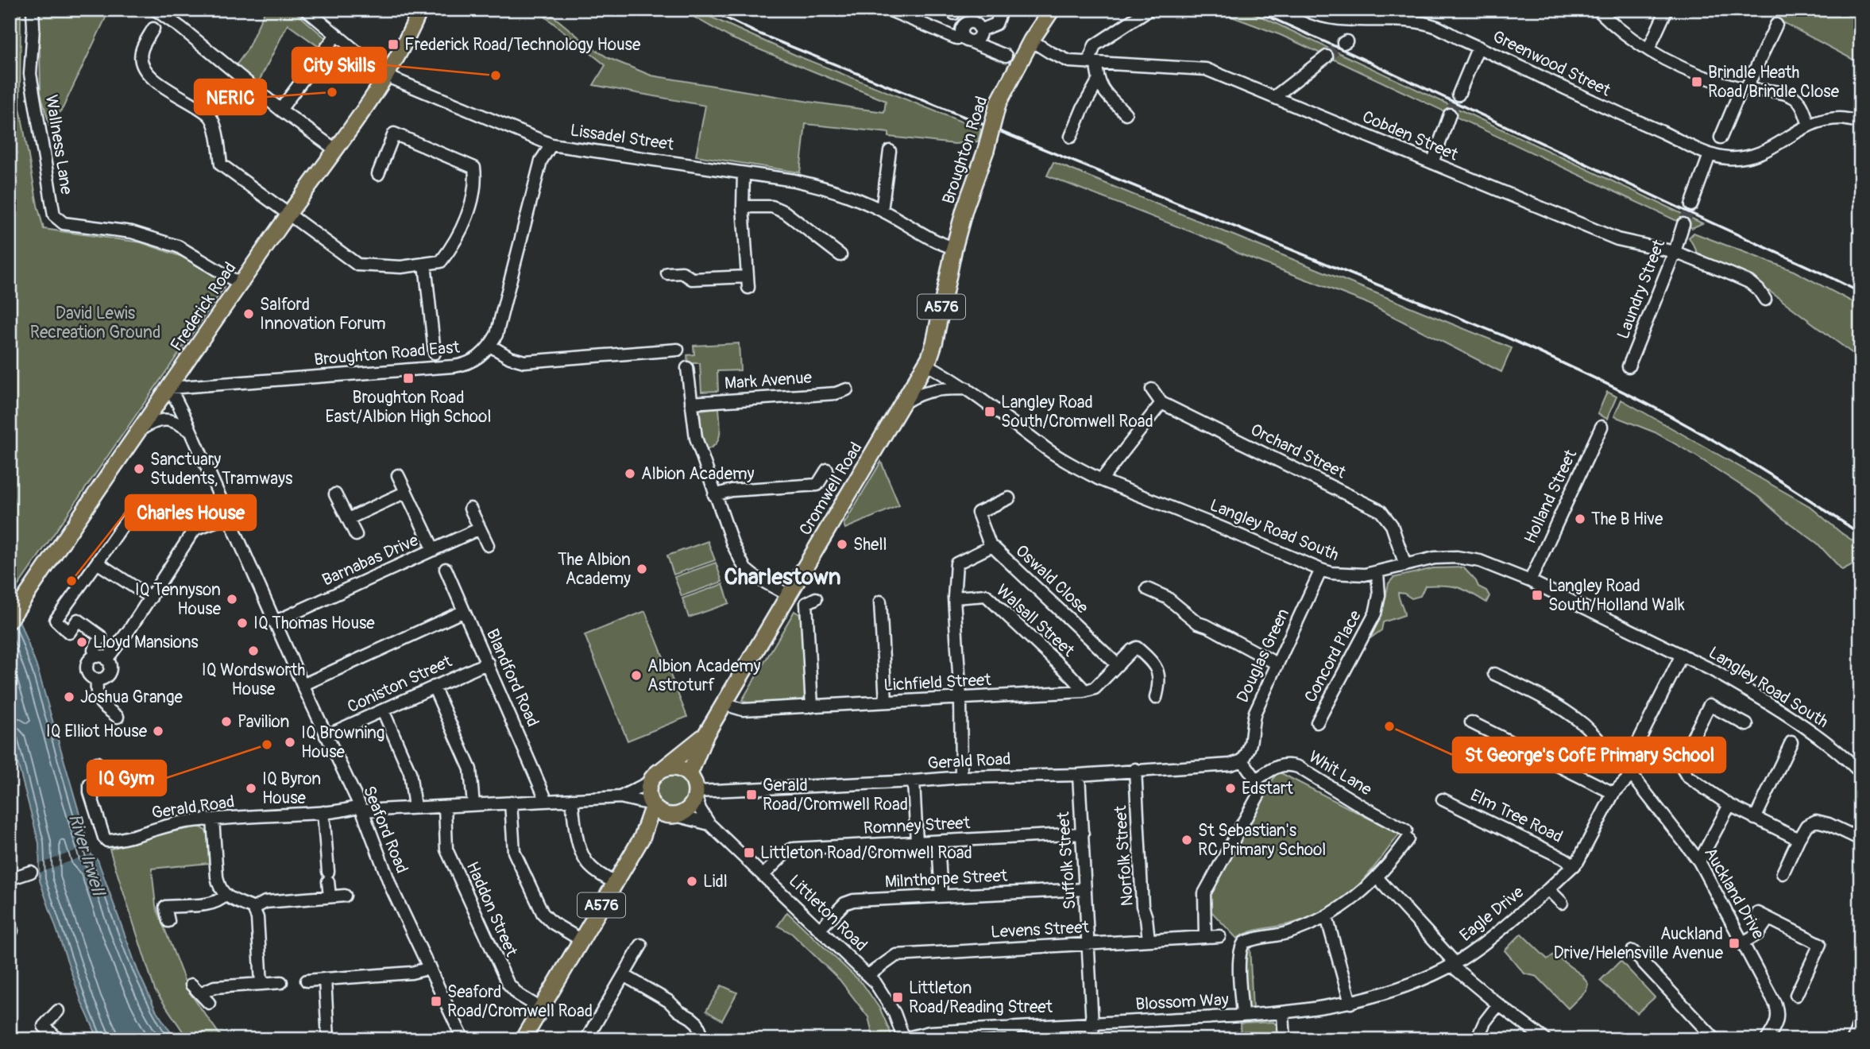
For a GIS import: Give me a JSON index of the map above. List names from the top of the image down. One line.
{"streets":{"highway":["Broughton Road","A576","Cromwell Road"],"main road":["Frederick Road"],"street":["Greenwood Street","Cobden Street","Lissadel Street","Wallness Lane","Laundry Street","Broughton Road East","Mark Avenue","Orchard Street","Holland Street","Langley Road South","Barnabas Drive","Oswald Close","Walsall Street","Douglas Green","Concord Place","Blandford Road","Lichfield Street","Coniston Street","Gerald Road","Whit Lane","Elm Tree Road","Romney Street","Seaford Road","Norfolk Street","Suffolk Street","Milnthorpe Street","Auckland Drive","Haddon Street","Littleton Road","Eagle Drive","Levens Street","Blossom Way"]},"crossings":[["Cobden Street","Broughton Road"],["Cobden Street","Laundry Street"],["Lissadel Street","Broughton Road"],["Lissadel Street","Frederick Road"],["Lissadel Street","Cromwell Road"],["Wallness Lane","Frederick Road"],["Broughton Road","Cromwell Road"],["Frederick Road","Broughton Road East"],["Frederick Road","Seaford Road"],["A576","Cromwell Road"],["A576","Gerald Road"],["A576","Haddon Street"],["A576","Littleton Road"],["Broughton Road East","Seaford Road"],["Orchard Street","Langley Road South"],["Cromwell Road","Langley Road South"],["Cromwell Road","Lichfield Street"],["Cromwell Road","Gerald Road"],["Cromwell Road","Littleton Road"],["Holland Street","Langley Road South"],["Langley Road South","Douglas Green"],["Langley Road South","Concord Place"],["Barnabas Drive","Seaford Road"],["Oswald Close","Walsall Street"],["Walsall Street","Lichfield Street"],["Douglas Green","Gerald Road"],["Blandford Road","Coniston Street"],["Blandford Road","Gerald Road"],["Coniston Street","Seaford Road"],["Gerald Road","Seaford Road"],["Gerald Road","Norfolk Street"],["Gerald Road","Suffolk Street"],["Gerald Road","Haddon Street"],["Gerald Road","Littleton Road"],["Elm Tree Road","Eagle Drive"],["Romney Street","Suffolk Street"],["Romney Street","Littleton Road"],["Norfolk Street","Levens Street"],["Suffolk Street","Milnthorpe Street"],["Suffolk Street","Levens Street"],["Suffolk Street","Blossom Way"],["Milnthorpe Street","Littleton Road"],["Auckland Drive","Eagle Drive"],["Littleton Road","Levens Street"],["Littleton Road","Blossom Way"],["Eagle Drive","Blossom Way"]],"districts":["Charlestown"],"water":["River Irwell"],"parks":["David Lewis Recreation Ground"],"places":{"transit":["Frederick Road/Technology House","Brindle Heath Road/Brindle Close","Broughton Road East/Albion High School","Langley Road South/Cromwell Road","Langley Road South/Holland Walk","Gerald Road/Cromwell Road","Littleton Road/Cromwell Road","Auckland Drive/Helensville Avenue","Littleton Road/Reading Street","Seaford Road/Cromwell Road"],"other":["City Skills","NERIC","Salford Innovation Forum","Sanctuary Students, Tramways","Albion Academy","The B Hive","Shell","The Albion Academy","Charles House","IQ Tennyson House","IQ Thomas House","Lloyd Mansions","IQ Wordsworth House","Albion Academy Astroturf","Joshua Grange","Pavilion","St George's CofE Primary School","IQ Elliot House","IQ Browning House","IQ Gym","IQ Byron House","Edstart","St Sebastian's RC Primary School","Lidl"]}}
